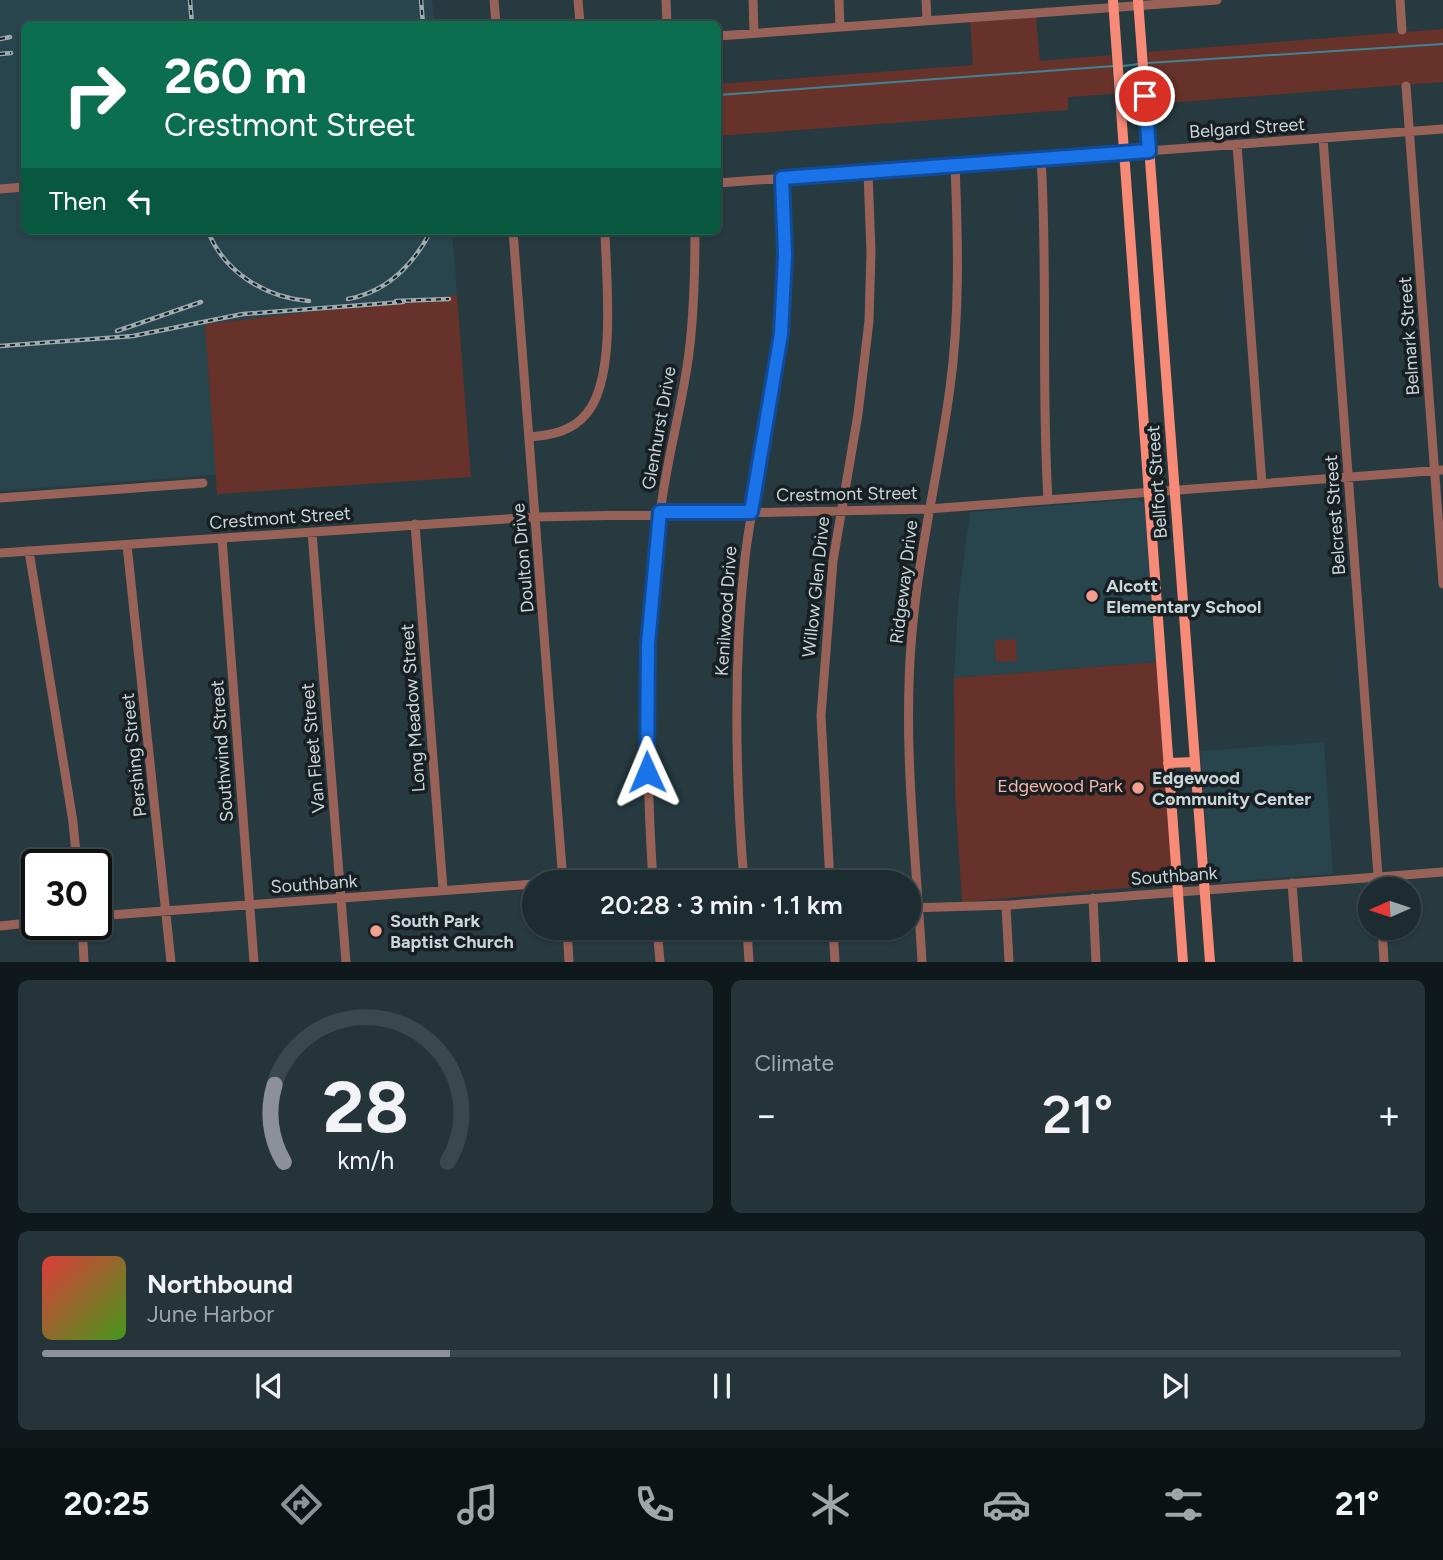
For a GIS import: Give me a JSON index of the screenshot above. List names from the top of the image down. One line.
{"streets":{"main road":["Bellfort Street"],"street":["Belgard Street","Belmark Street","Glenhurst Drive","Crestmont Street","Belcrest Street","Doulton Drive","Ridgeway Drive","Willow Glen Drive","Kenilwood Drive","Long Meadow Street","Van Fleet Street","Southwind Street","Pershing Street","Southbank"]},"crossings":[["Belgard Street","Belmark Street"],["Belgard Street","Bellfort Street"],["Belgard Street","Belcrest Street"],["Belgard Street","Ridgeway Drive"],["Belgard Street","Willow Glen Drive"],["Belgard Street","Kenilwood Drive"],["Belmark Street","Crestmont Street"],["Glenhurst Drive","Crestmont Street"],["Bellfort Street","Crestmont Street"],["Bellfort Street","Southbank"],["Crestmont Street","Belcrest Street"],["Crestmont Street","Doulton Drive"],["Crestmont Street","Ridgeway Drive"],["Crestmont Street","Willow Glen Drive"],["Crestmont Street","Kenilwood Drive"],["Crestmont Street","Long Meadow Street"],["Crestmont Street","Van Fleet Street"],["Crestmont Street","Southwind Street"],["Crestmont Street","Pershing Street"],["Belcrest Street","Southbank"],["Long Meadow Street","Southbank"],["Van Fleet Street","Southbank"],["Southwind Street","Southbank"],["Pershing Street","Southbank"]],"parks":["Edgewood Park"],"places":["Alcott Elementary School","Edgewood Community Center","South Park Baptist Church"],"north":"left","page":{"turn":["260 m","Crestmont Street"],"then":"Then","limit":"30","trip":"20:28 · 3 min · 1.1 km","tile":"Climate","heat":["−","21°","+"],"song":["Northbound","June Harbor"],"tabs":["20:25","21°"],"gauge":["28","km/h"]}}
